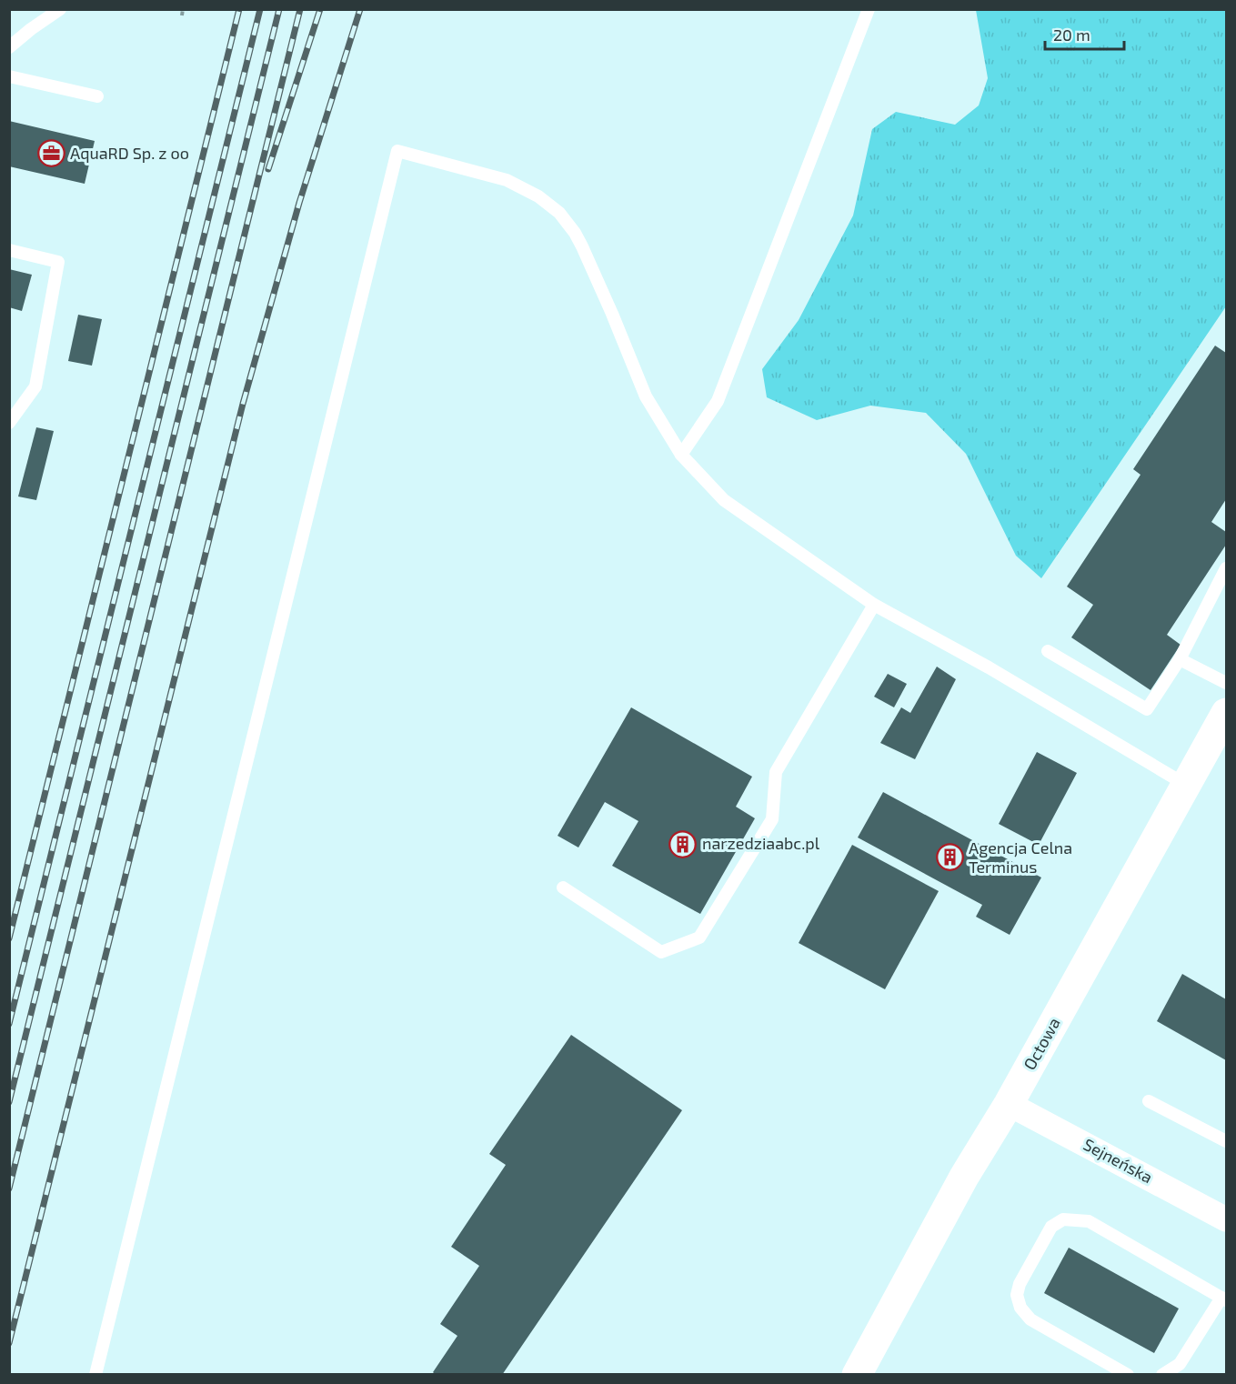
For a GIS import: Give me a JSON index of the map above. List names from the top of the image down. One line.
{"streets":{"street":["Octowa","Sejneńska"]},"crossings":[["Octowa","Sejneńska"]],"places":{"office":["AquaRD Sp. z oo"],"building":["narzedziaabc.pl","Agencja Celna Terminus"]},"scale_bar":"20 m"}
